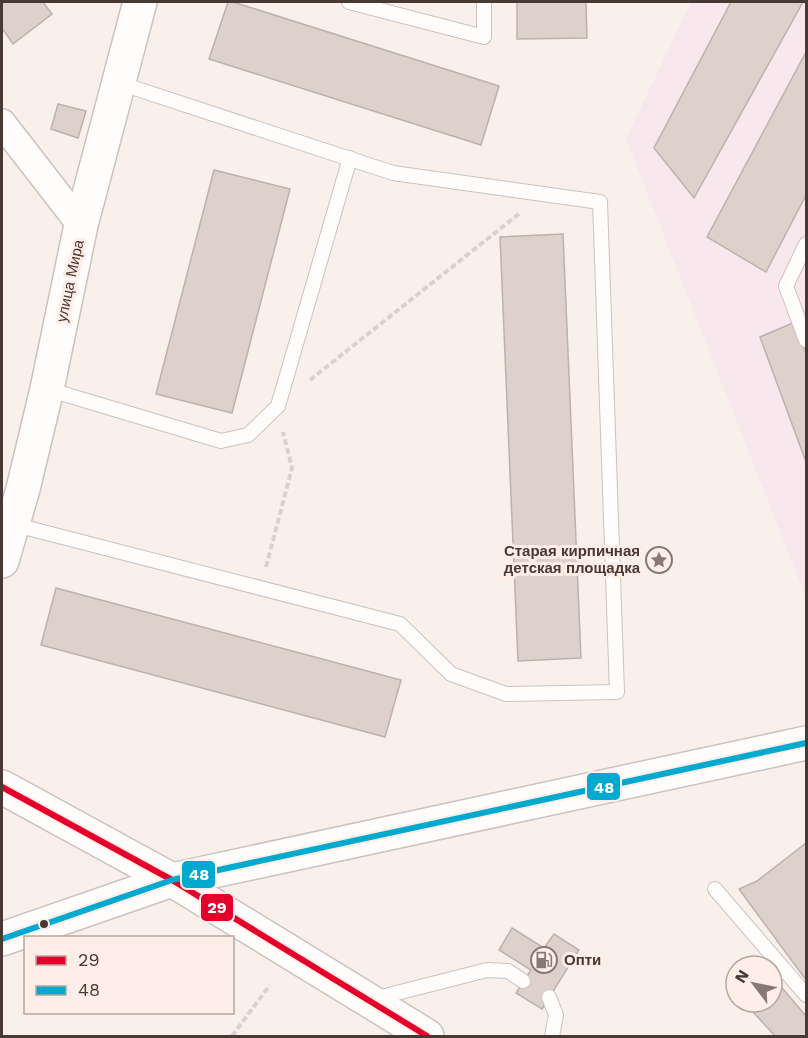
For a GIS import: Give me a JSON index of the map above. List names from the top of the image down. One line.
{"streets":{"street":["улица Мира"]},"places":{"place":["Старая кирпичная детская площадка"],"fuel station":["Опти"]},"lines":["transit line 48","transit line 29"],"legend":["29","48"],"north":"top left"}
